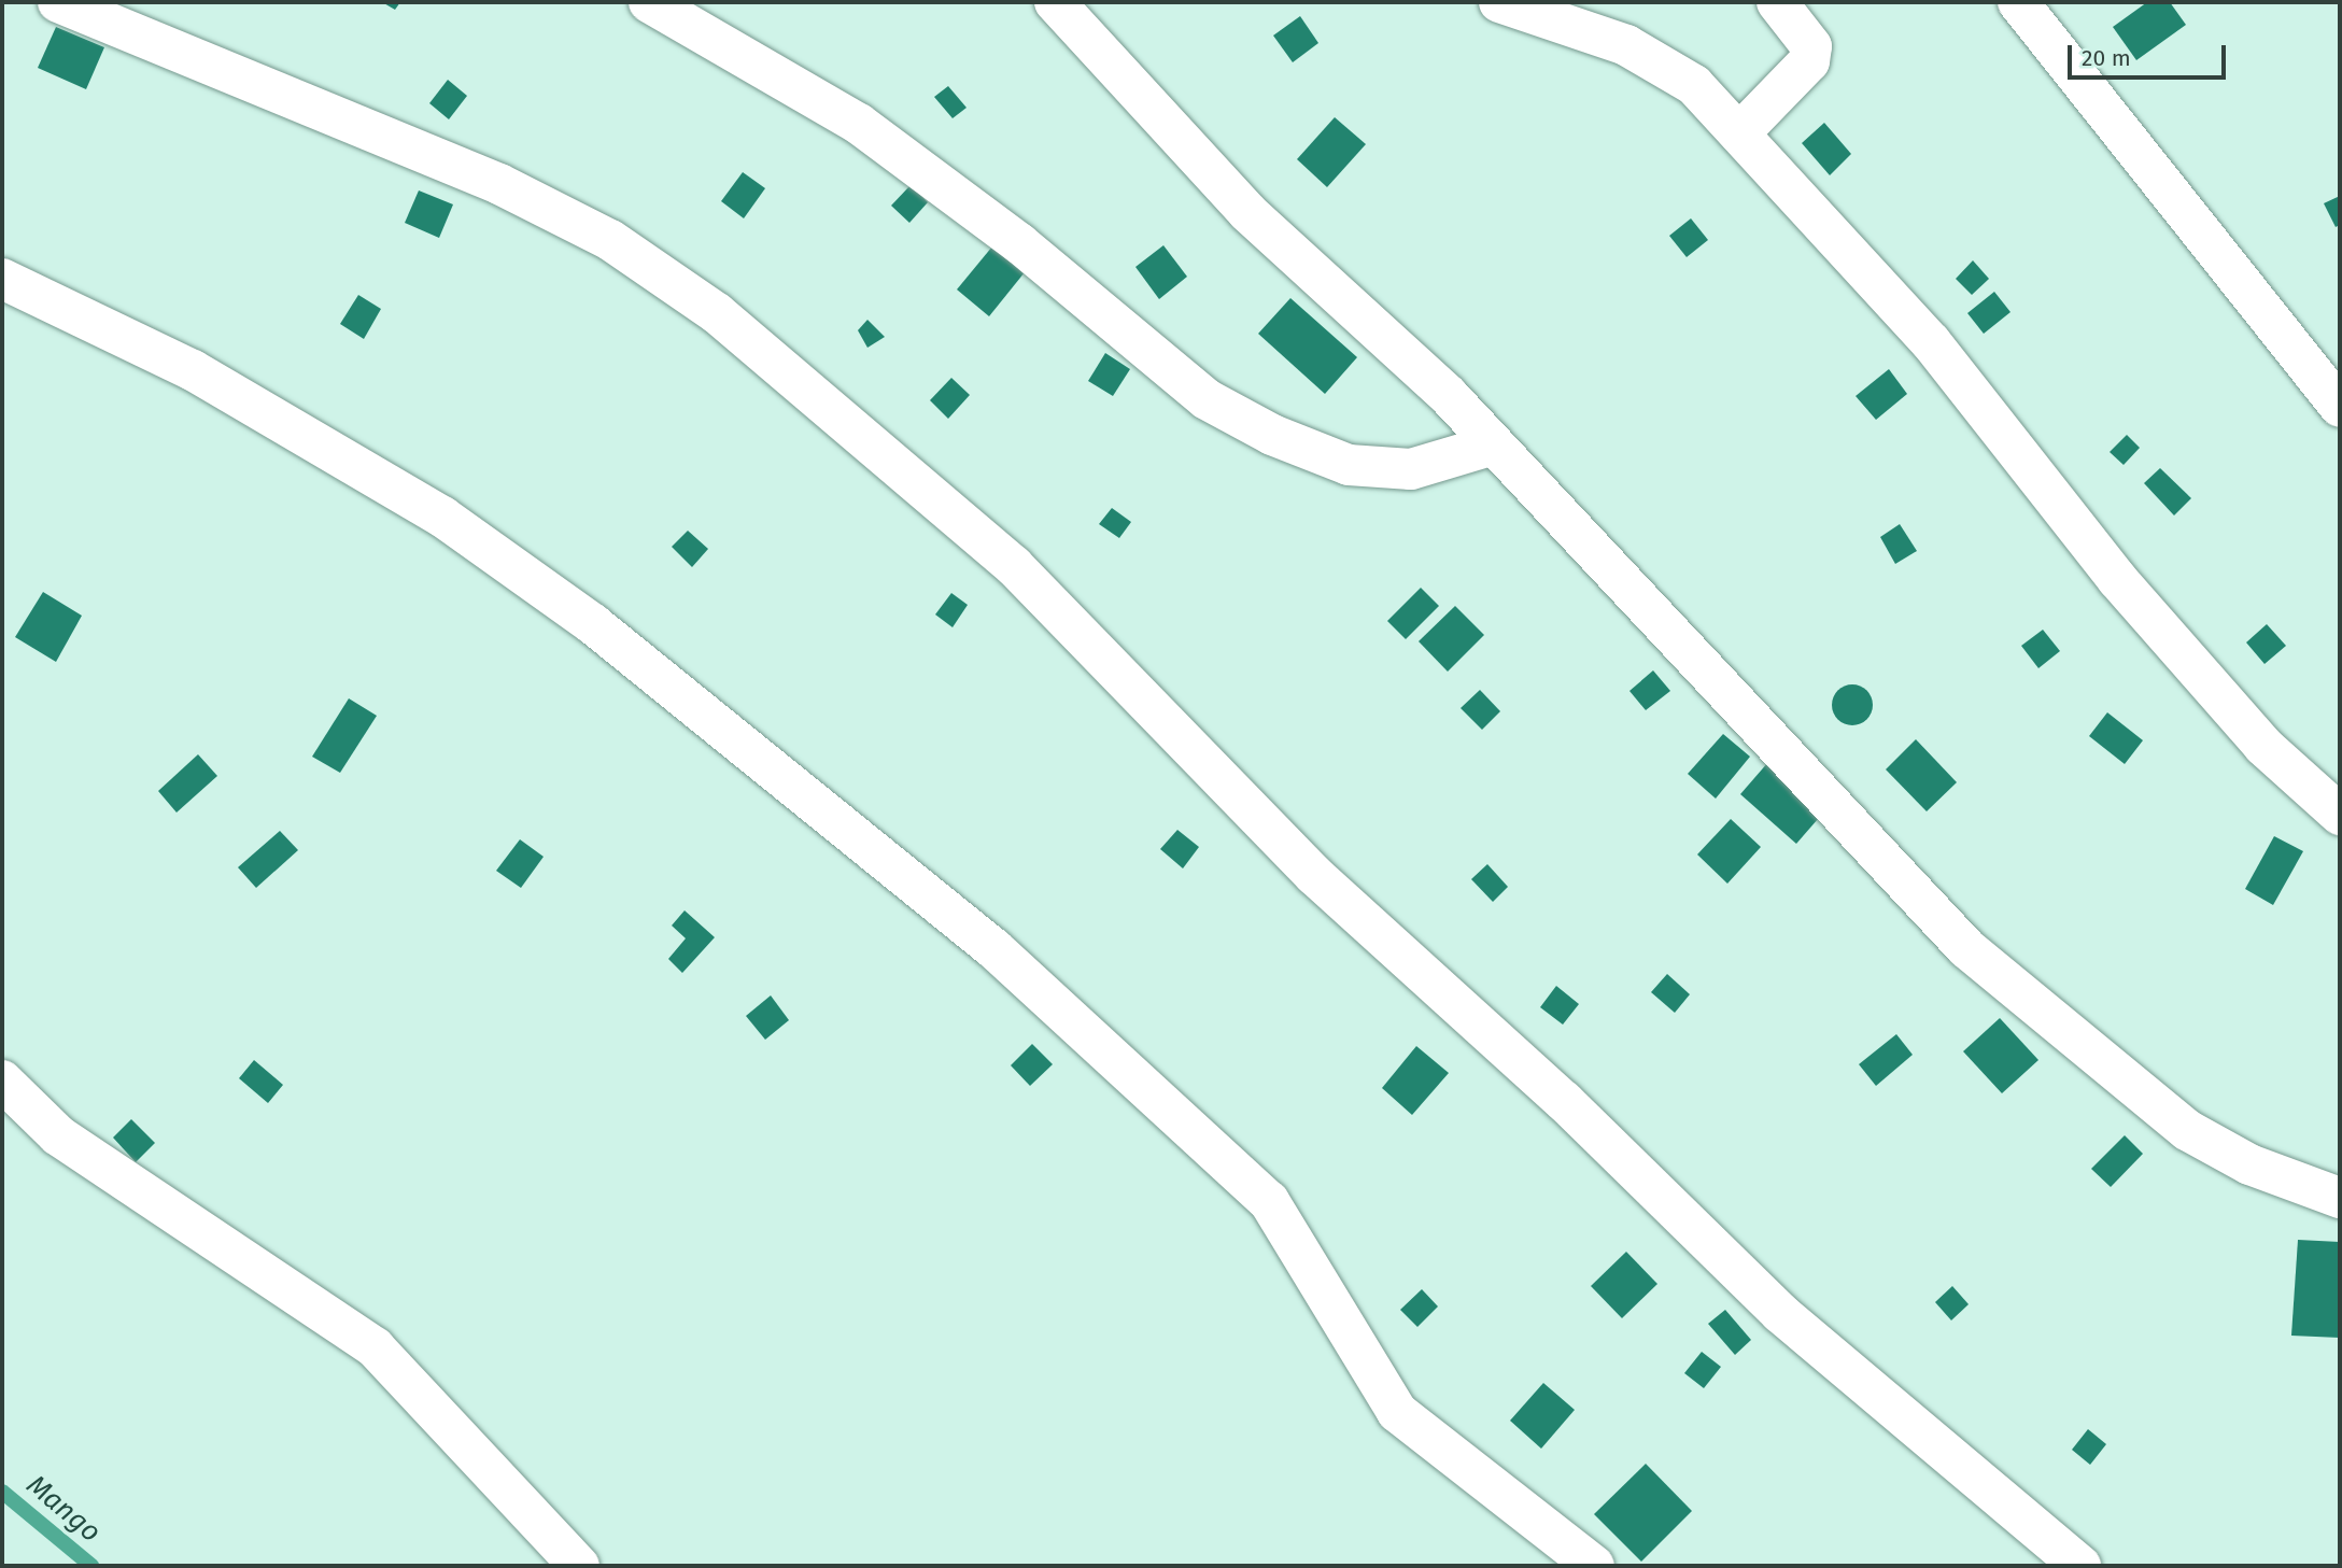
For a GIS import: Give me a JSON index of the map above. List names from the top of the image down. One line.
{"water":["Mango"],"scale_bar":"20 m"}
